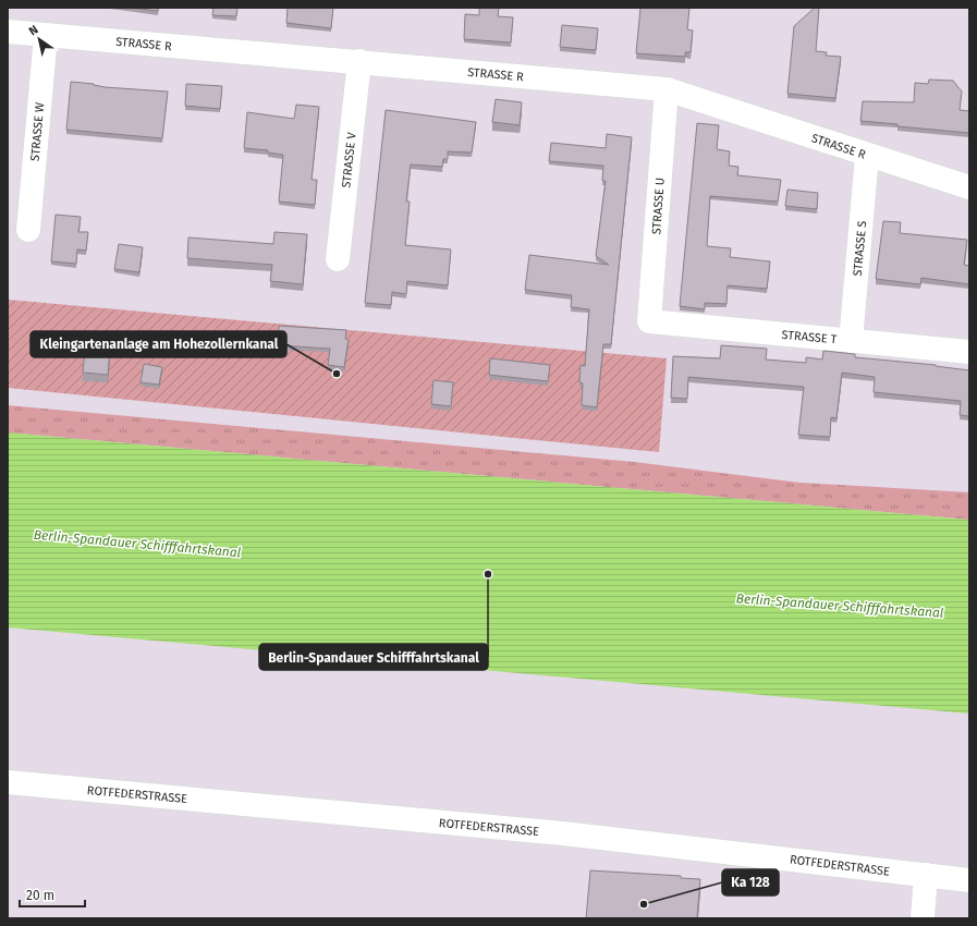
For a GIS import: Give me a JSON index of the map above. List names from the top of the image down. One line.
{"streets":{"lane":["STRASSE R","STRASSE W","STRASSE V","STRASSE U","STRASSE S","STRASSE T","ROTFEDERSTRASSE"]},"crossings":[["STRASSE R","STRASSE W"],["STRASSE R","STRASSE V"],["STRASSE R","STRASSE U"],["STRASSE R","STRASSE S"],["STRASSE U","STRASSE T"],["STRASSE S","STRASSE T"]],"water":["Berlin-Spandauer Schifffahrtskanal"],"places":["Kleingartenanlage am Hohezollernkanal","Berlin-Spandauer Schifffahrtskanal","Ka 128"],"scale_bar":"20 m","north":"top left"}
